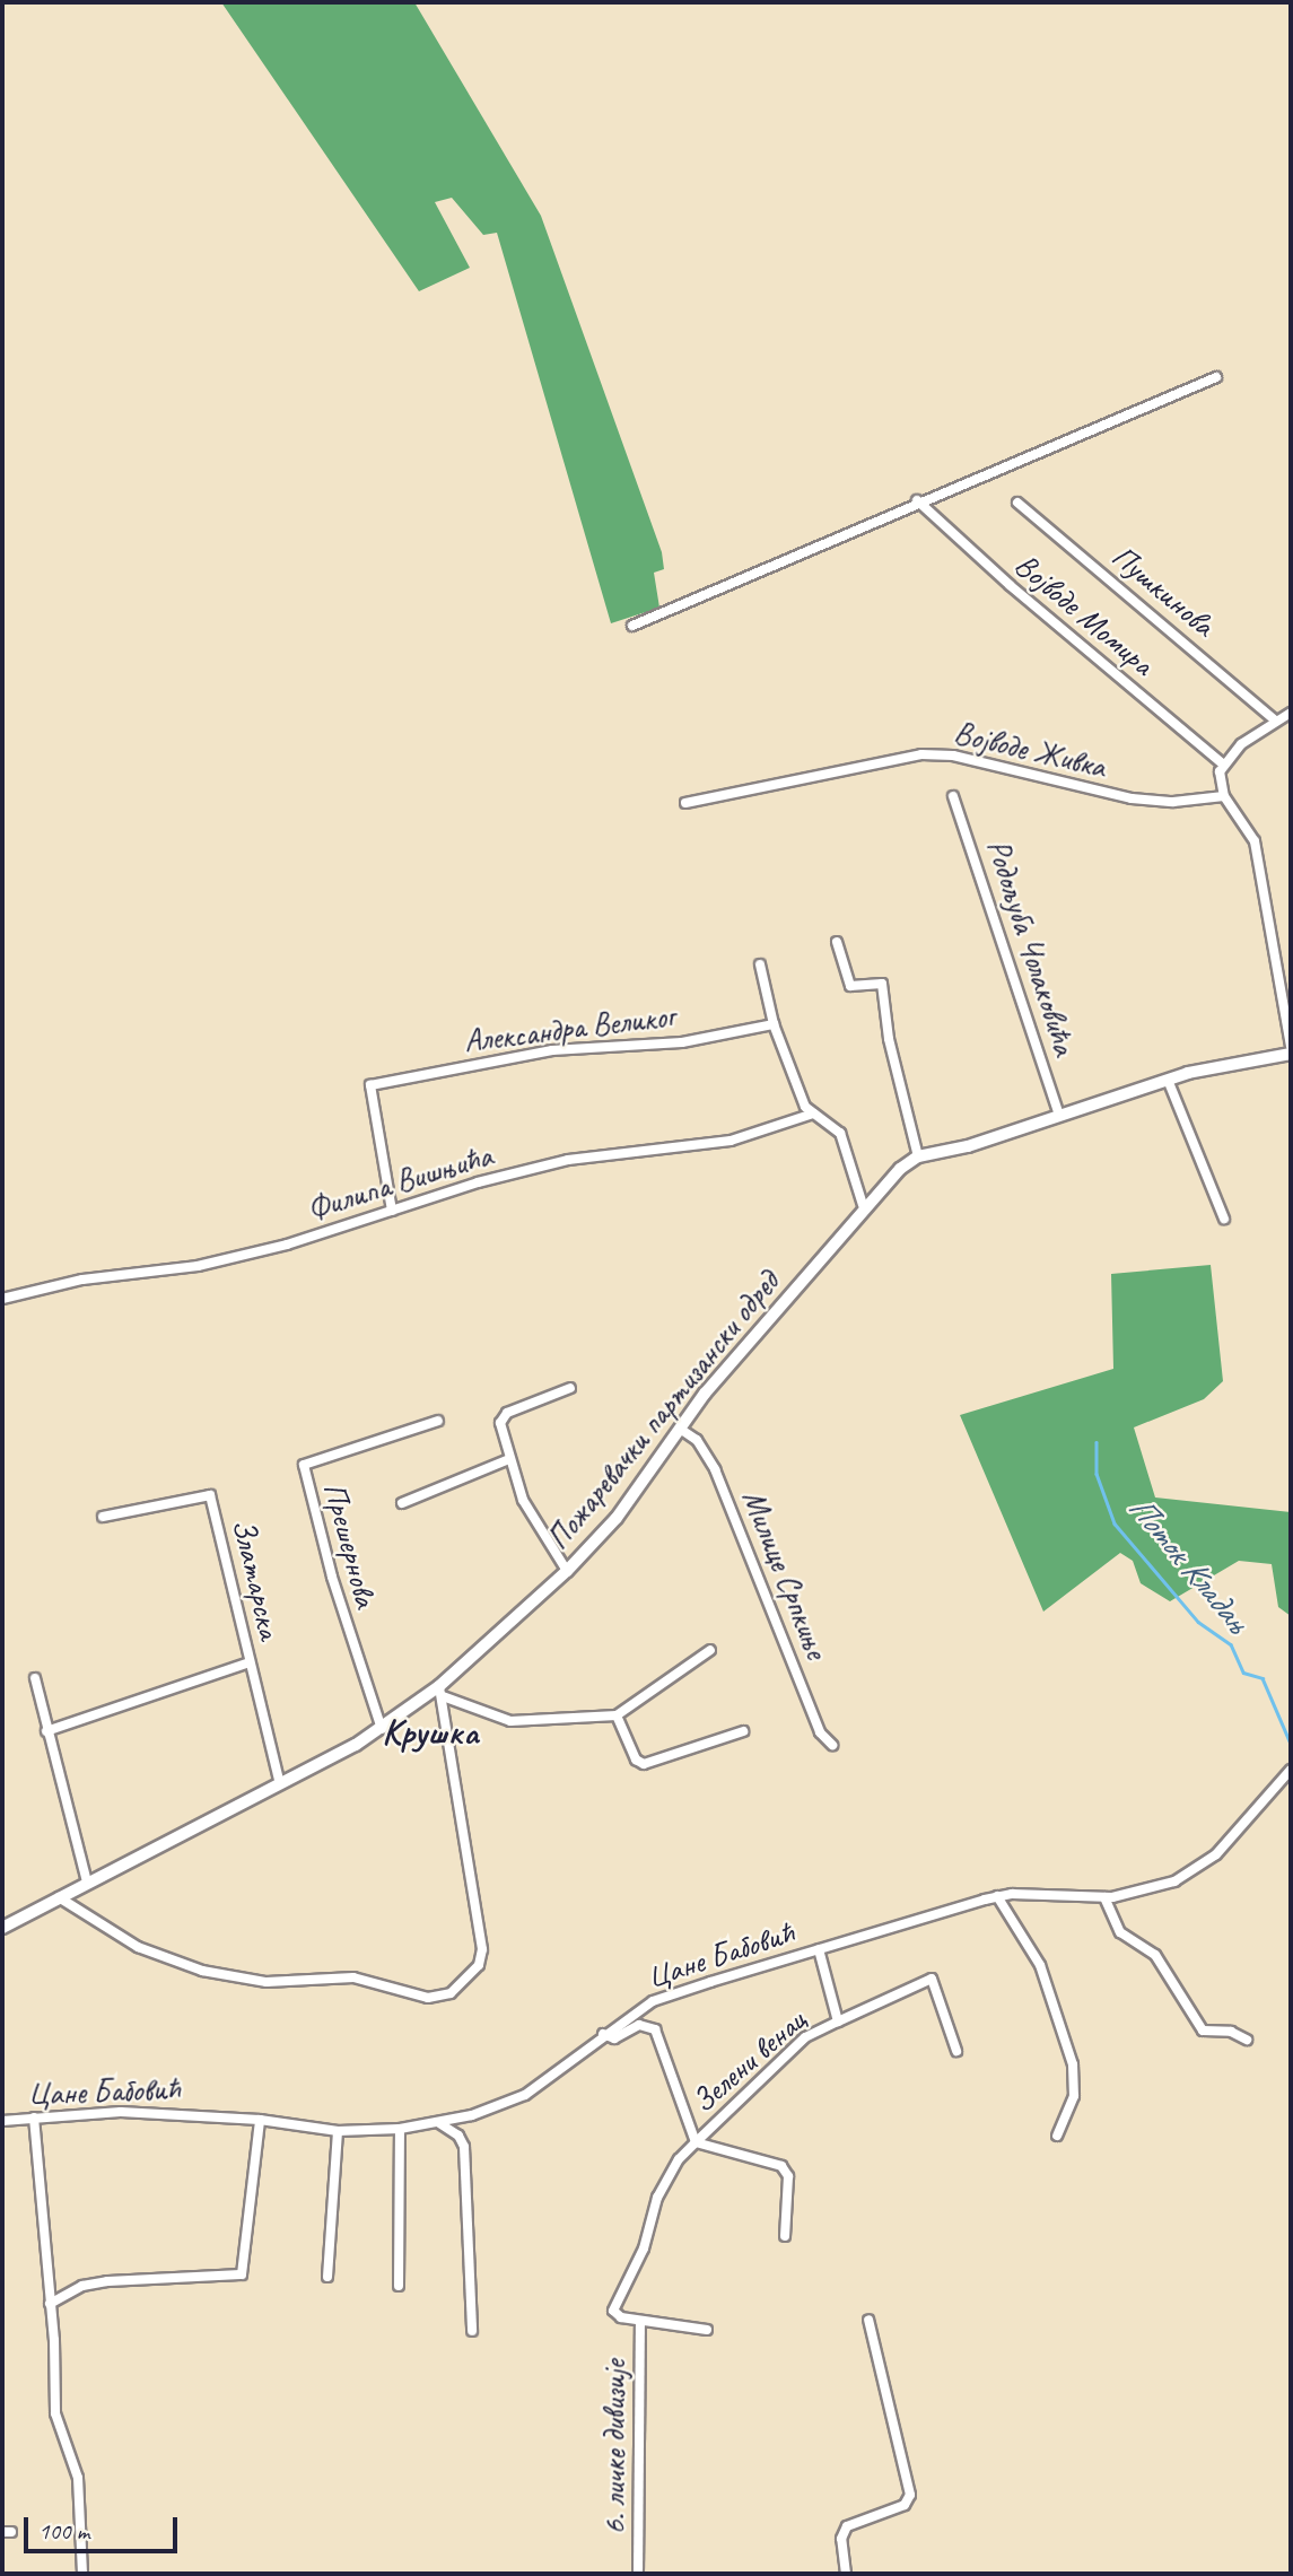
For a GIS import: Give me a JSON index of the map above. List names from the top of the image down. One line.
{"streets":{"street":["Пушкинова","Војводе Момира","Војводе Живка","Родољуба Чолаковића","Александра Великог","Филипа Вишњића","Пожаревачки партизански одред","Прешернова","Милице Српкиње","Златарска","Цане Бабовић","Зелени венац","6. личке дивизије"]},"crossings":[["Родољуба Чолаковића","Пожаревачки партизански одред"],["Александра Великог","Филипа Вишњића"],["Пожаревачки партизански одред","Прешернова"],["Пожаревачки партизански одред","Милице Српкиње"],["Пожаревачки партизански одред","Златарска"],["Цане Бабовић","Зелени венац"],["Зелени венац","6. личке дивизије"]],"districts":["Крушка"],"water":["Поток Кладањ"],"scale_bar":"100 m"}
